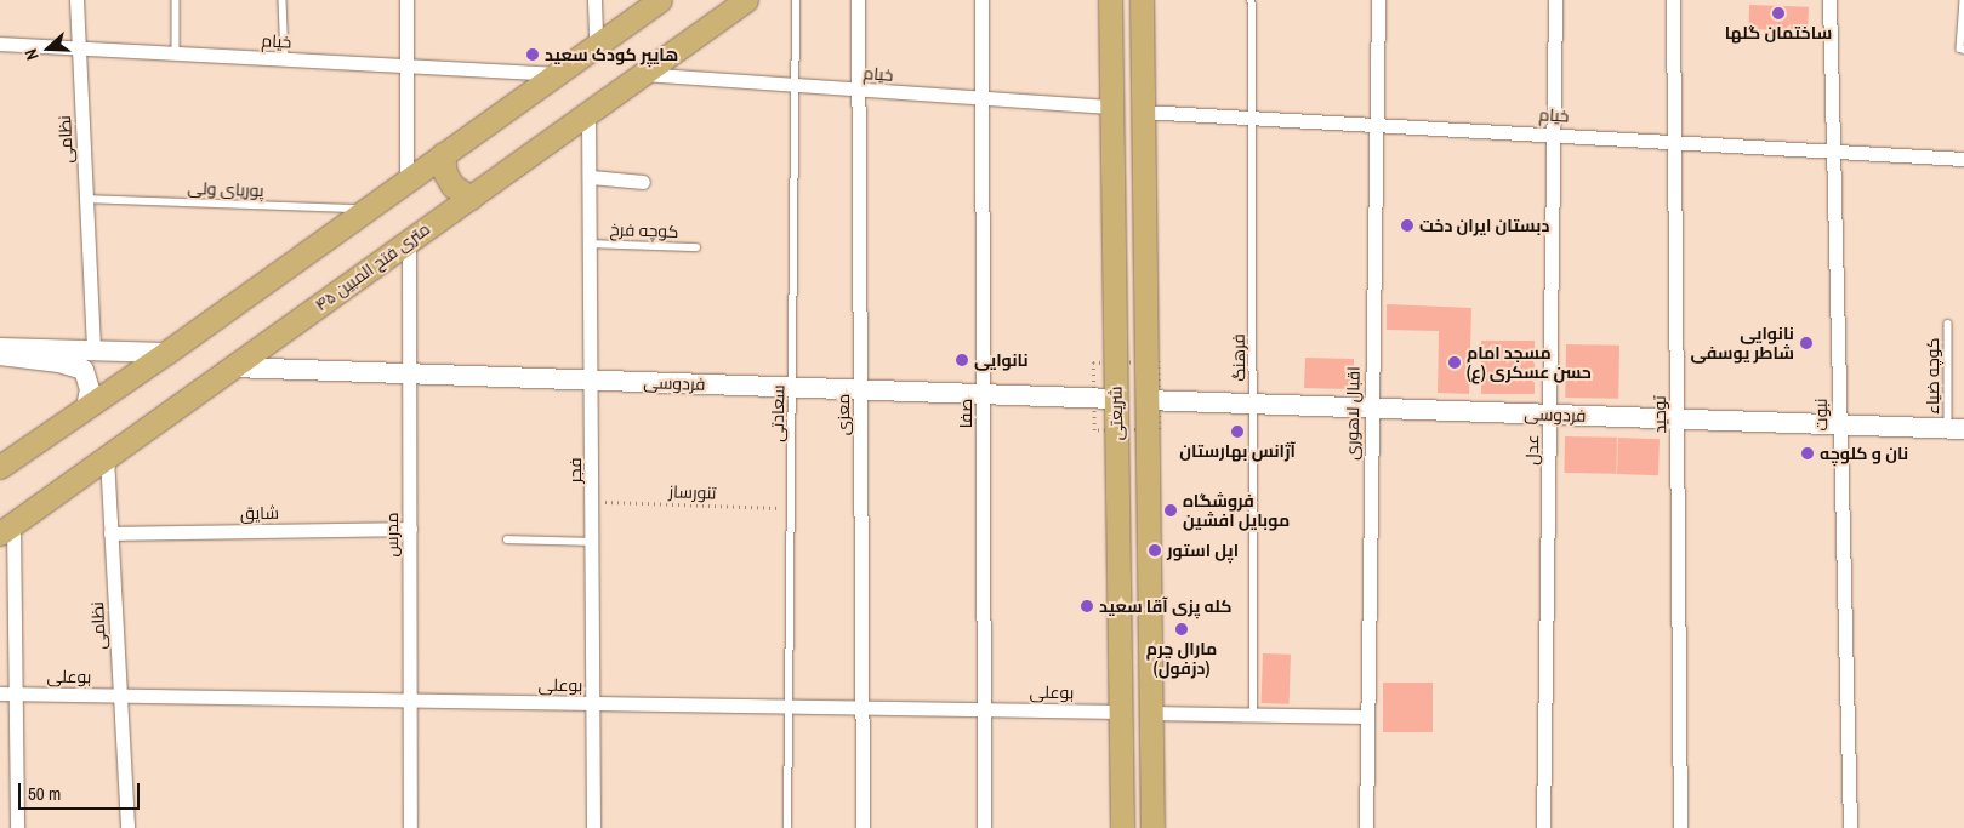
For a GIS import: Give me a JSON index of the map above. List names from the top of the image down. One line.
{"streets":{"main road":["۴۵ متری فتح المبین","فردوسی","شریعتی"],"street":["خیام","نظامی","صفا","اقبال لاهوری","معزی","توحید","نبوت","عدل","فجر","شایق","مدرس","بوعلی"],"lane":["پوریای ولی","کوچه فرخ","فرهنگ","کوچه ضیاء","سعادتی"],"path":["تنورساز"]},"crossings":[["خیام","نظامی"],["خیام","۴۵ متری فتح المبین"],["خیام","فرهنگ"],["خیام","سعادتی"],["خیام","صفا"],["خیام","شریعتی"],["خیام","اقبال لاهوری"],["خیام","معزی"],["خیام","توحید"],["خیام","نبوت"],["خیام","عدل"],["نظامی","پوریای ولی"],["نظامی","۴۵ متری فتح المبین"],["نظامی","شایق"],["نظامی","بوعلی"],["کوچه فرخ","فجر"],["۴۵ متری فتح المبین","فردوسی"],["۴۵ متری فتح المبین","فجر"],["۴۵ متری فتح المبین","مدرس"],["فرهنگ","فردوسی"],["کوچه ضیاء","فردوسی"],["فردوسی","سعادتی"],["فردوسی","صفا"],["فردوسی","شریعتی"],["فردوسی","اقبال لاهوری"],["فردوسی","معزی"],["فردوسی","توحید"],["فردوسی","نبوت"],["فردوسی","عدل"],["فردوسی","فجر"],["فردوسی","مدرس"],["سعادتی","تنورساز"],["سعادتی","بوعلی"],["صفا","بوعلی"],["شریعتی","بوعلی"],["معزی","بوعلی"],["فجر","تنورساز"],["فجر","بوعلی"],["شایق","مدرس"],["مدرس","بوعلی"]],"places":["ساختمان گلها","هایپر کودک سعید","دبستان ایران دخت","نانوایی شاطر یوسفی","نانوایی","مسجد امام حسن عسکری (ع)","آژانس بهارستان","نان و کلوچه","فروشگاه موبایل افشین","اپل استور","کله پزی آقا سعید","مارال چرم (دزفول)"],"scale_bar":"50 m","north":"left"}
